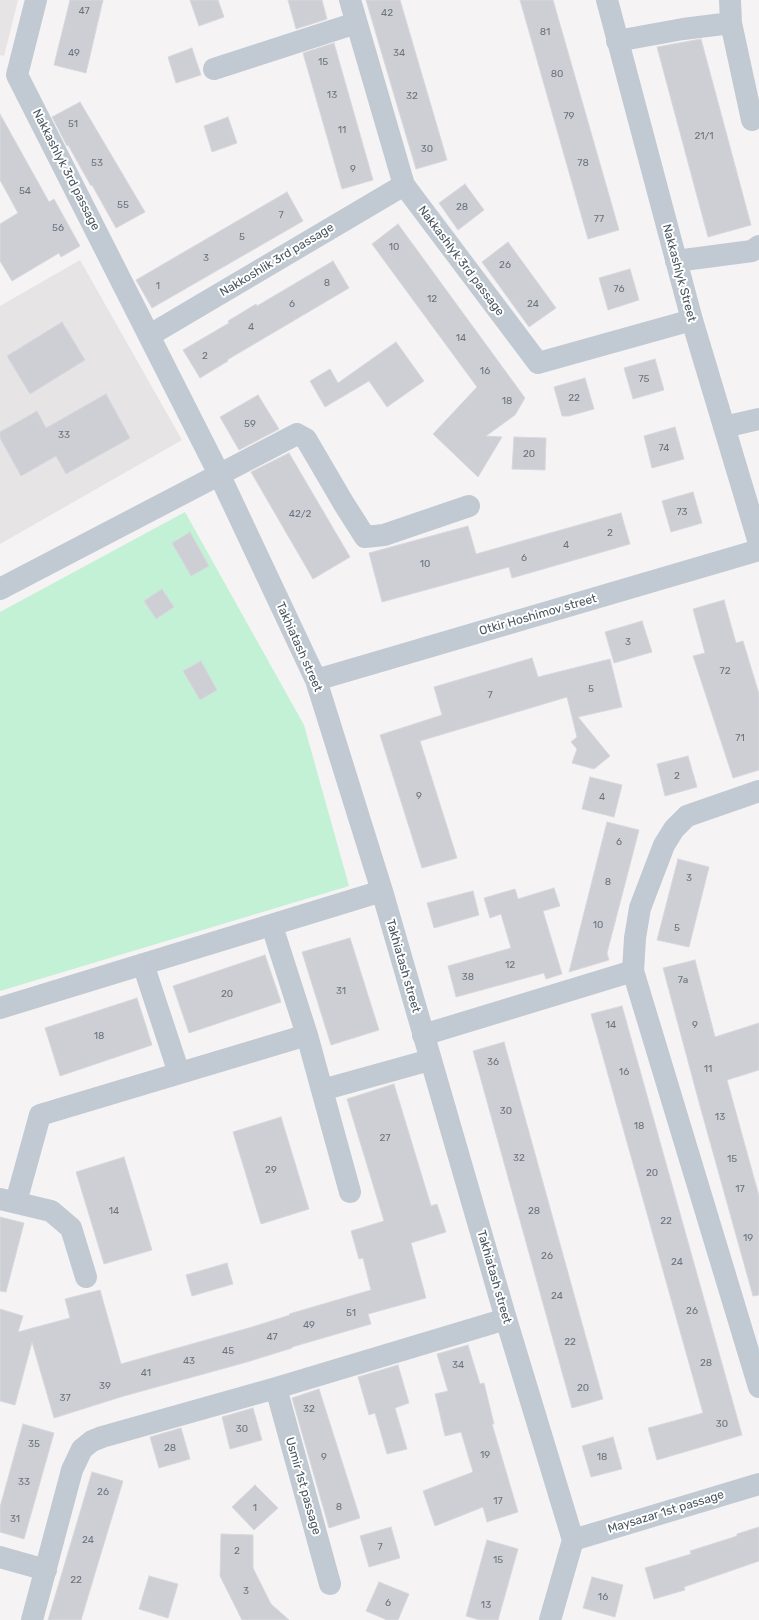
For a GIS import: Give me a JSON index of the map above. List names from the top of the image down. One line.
{"streets":{"street":["Nakkashlyk 3rd passage","Nakkoshlik 3rd passage","Nakkashlyk Street","Otkir Hoshimov street","Takhiatash street","Usmir 1st passage","Maysazar 1st passage"]},"crossings":[["Nakkashlyk 3rd passage","Nakkoshlik 3rd passage"],["Nakkashlyk 3rd passage","Nakkashlyk Street"],["Nakkashlyk 3rd passage","Takhiatash street"],["Nakkoshlik 3rd passage","Takhiatash street"],["Otkir Hoshimov street","Takhiatash street"],["Takhiatash street","Maysazar 1st passage"]],"house_numbers":["47","42","81","49","34","15","80","13","32","79","51","11","21/1","30","53","78","9","54","55","28","7","77","56","5","10","3","26","8","1","76","12","6","24","4","14","2","16","75","22","18","59","33","74","20","73","42/2","2","4","6","10","3","72","5","7","71","2","9","4","6","3","8","10","5","12","38","7а","31","20","14","9","18","36","11","16","30","13","18","27","32","15","29","20","17","14","28","22","19","26","24","24","26","51","49","47","22","45","43","28","34","41","39","20","37","32","30","30","35","28","19","9","18","33","26","17","8","1","31","24","7","2","15","22","3","16","6","13"]}
